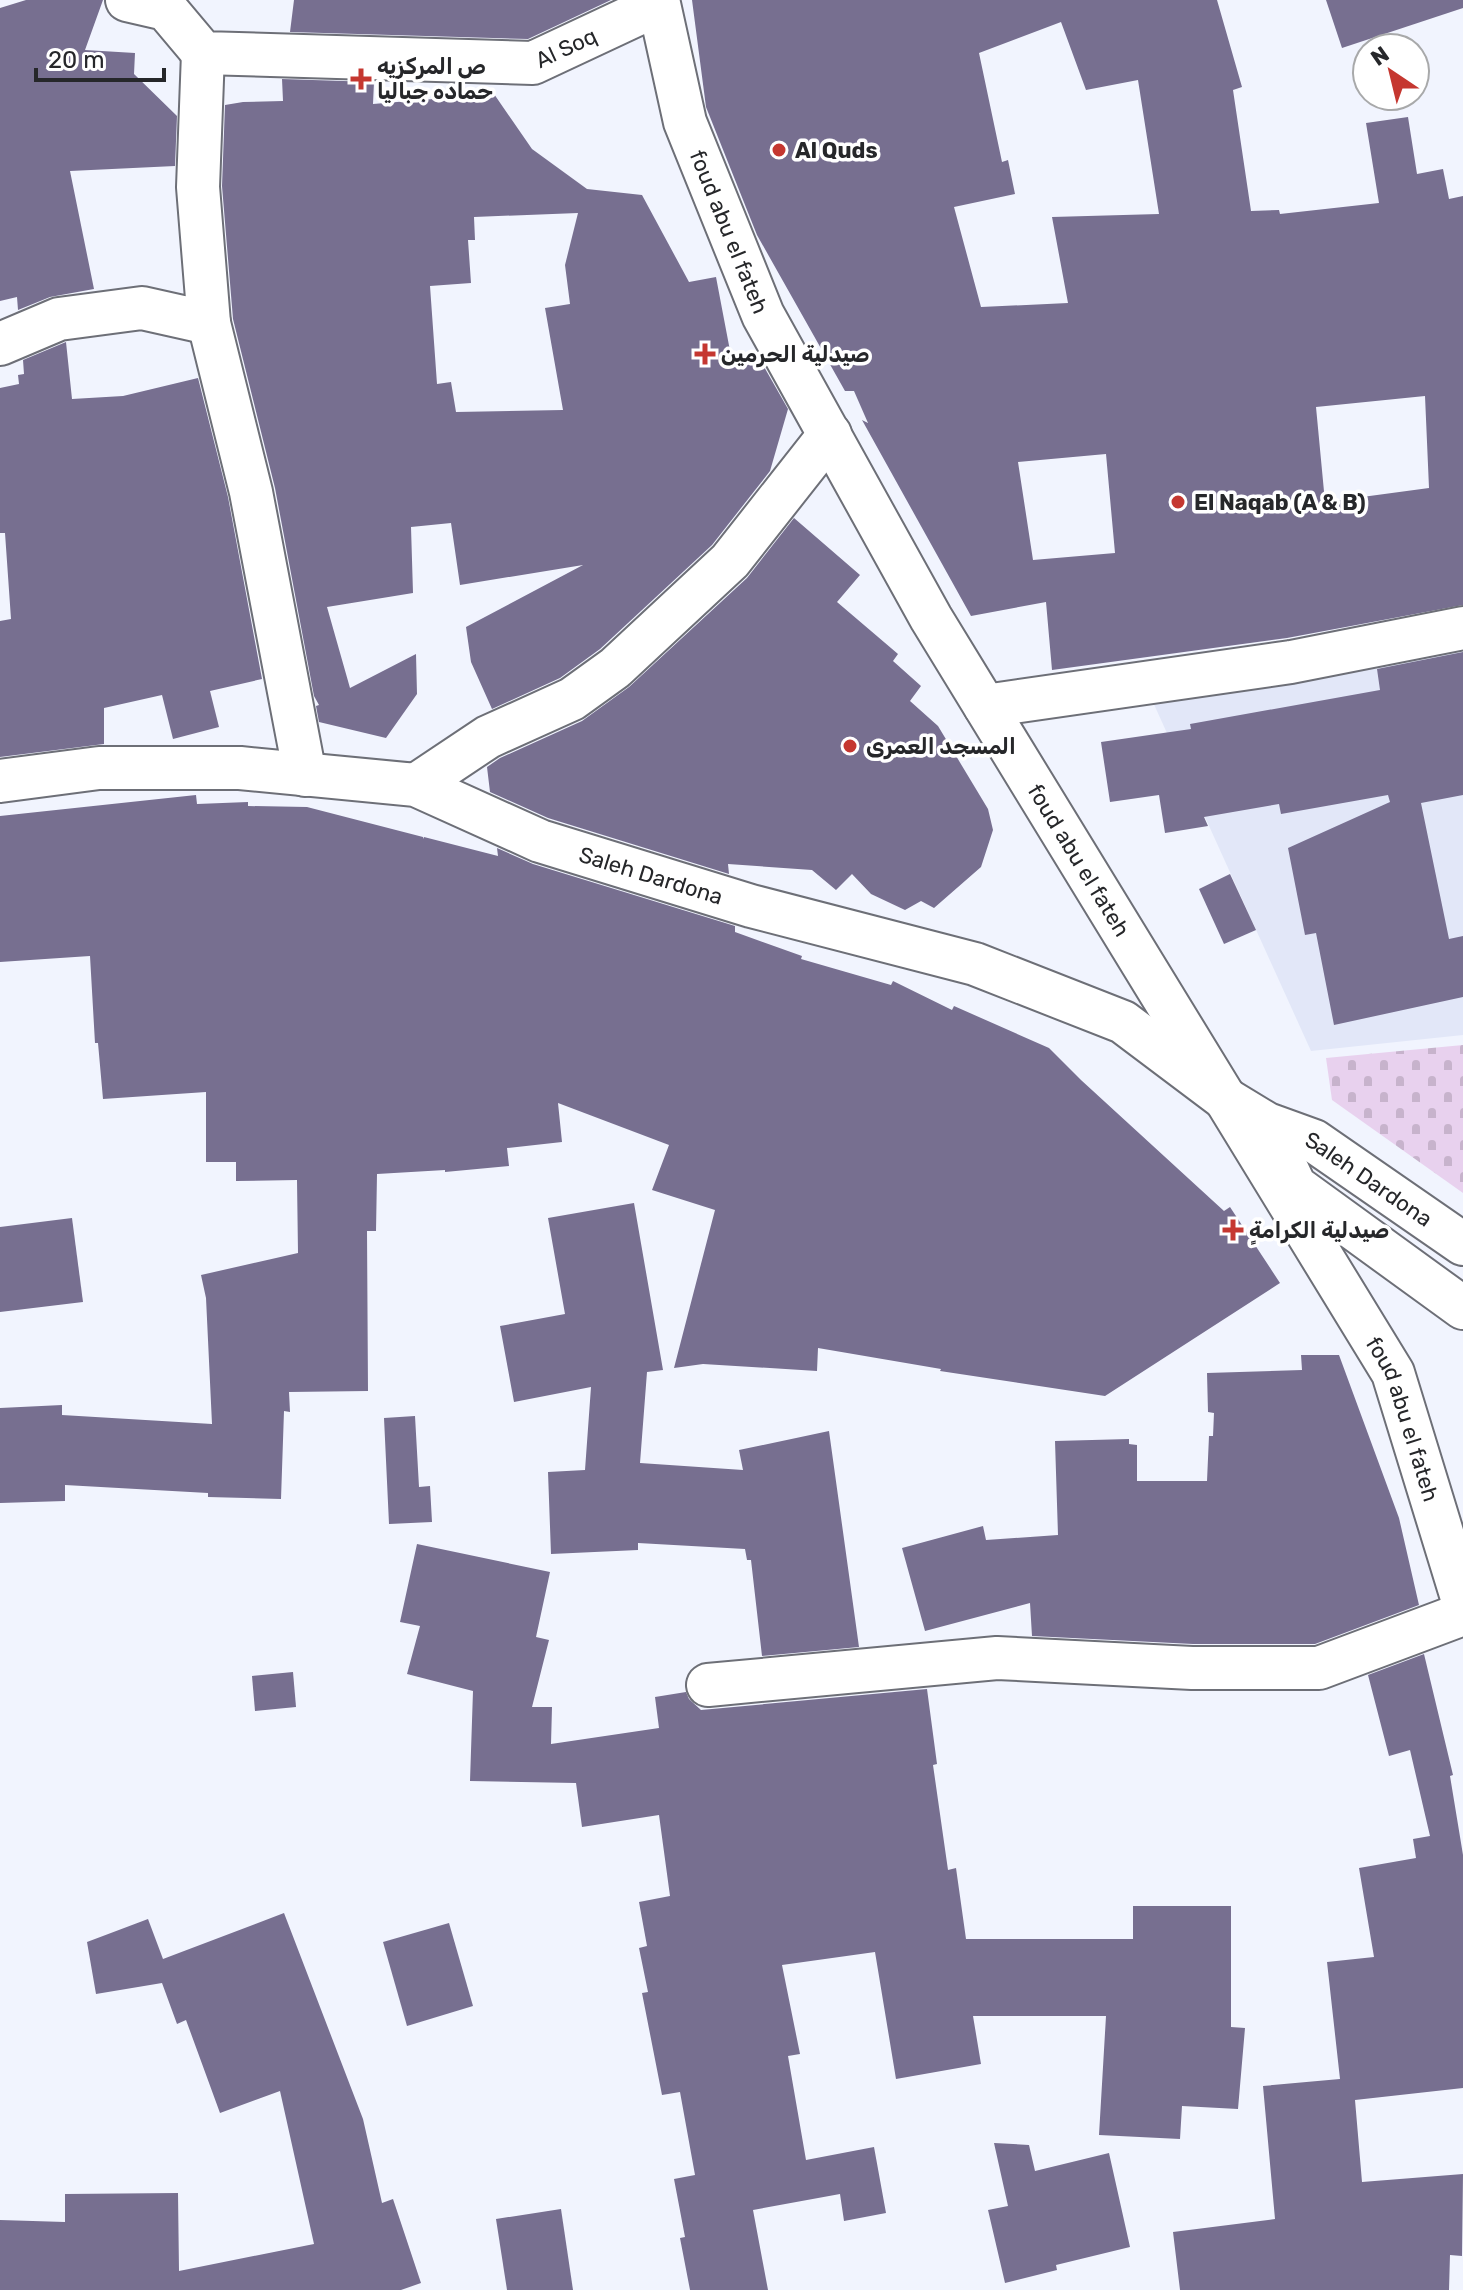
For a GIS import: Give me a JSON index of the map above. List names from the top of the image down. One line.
{"streets":{"street":["Al Soq","foud abu el fateh","Saleh Dardona"]},"crossings":[["Al Soq","foud abu el fateh"],["foud abu el fateh","Saleh Dardona"]],"places":{"health":["ص المركزيه حماده جباليا","صيدلية الحرمين","ِِصيدلية الكرامة"],"other":["Al Quds","El Naqab (A & B)","المسجد العمرى"]},"scale_bar":"20 m","north":"top left"}
